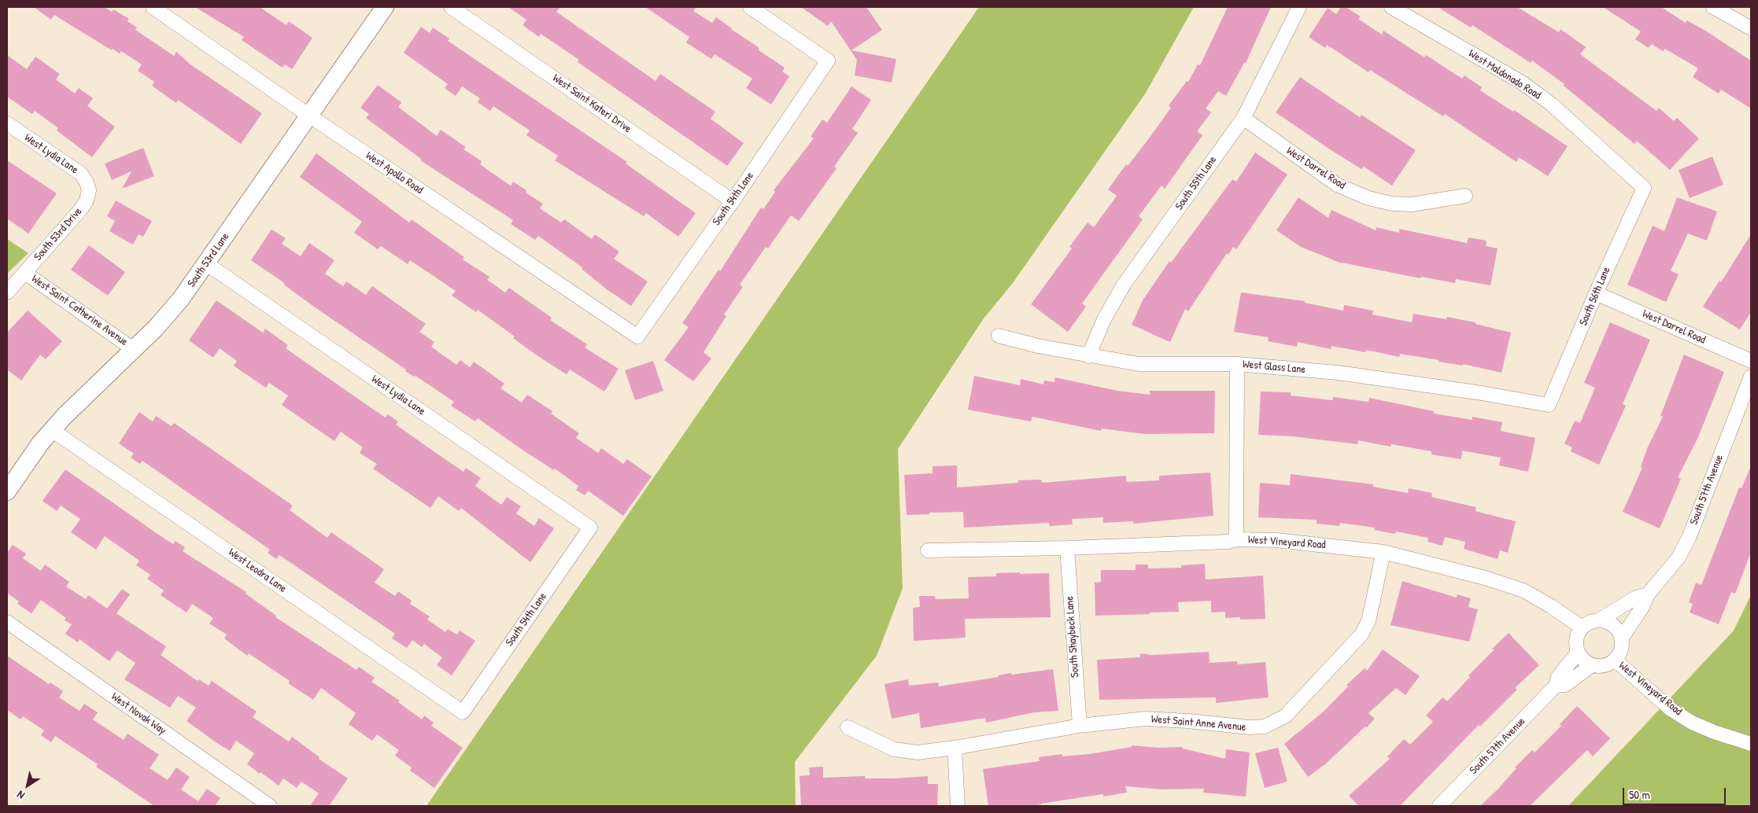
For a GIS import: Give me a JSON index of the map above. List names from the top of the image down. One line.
{"streets":{"street":["West Maldonado Road","West Saint Kateri Drive","West Lydia Lane","West Darrel Road","West Apollo Road","South 55th Lane","South 54th Lane","South 53rd Drive","South 53rd Lane","South 56th Lane","West Saint Catherine Avenue","West Glass Lane","South 57th Avenue","West Vineyard Road","West Leodra Lane","South Shaybeck Lane","West Novak Way","West Saint Anne Avenue"]},"crossings":[["West Maldonado Road","South 56th Lane"],["West Saint Kateri Drive","South 54th Lane"],["West Lydia Lane","South 54th Lane"],["West Lydia Lane","South 53rd Drive"],["West Lydia Lane","South 53rd Lane"],["West Darrel Road","South 55th Lane"],["West Darrel Road","South 56th Lane"],["West Apollo Road","South 54th Lane"],["West Apollo Road","South 53rd Lane"],["South 55th Lane","West Glass Lane"],["South 54th Lane","West Leodra Lane"],["South 53rd Drive","West Saint Catherine Avenue"],["South 53rd Lane","West Saint Catherine Avenue"],["South 53rd Lane","West Leodra Lane"],["South 56th Lane","West Glass Lane"],["South 57th Avenue","West Vineyard Road"],["West Vineyard Road","South Shaybeck Lane"],["West Vineyard Road","West Saint Anne Avenue"],["South Shaybeck Lane","West Saint Anne Avenue"]],"scale_bar":"50 m","north":"bottom left"}
